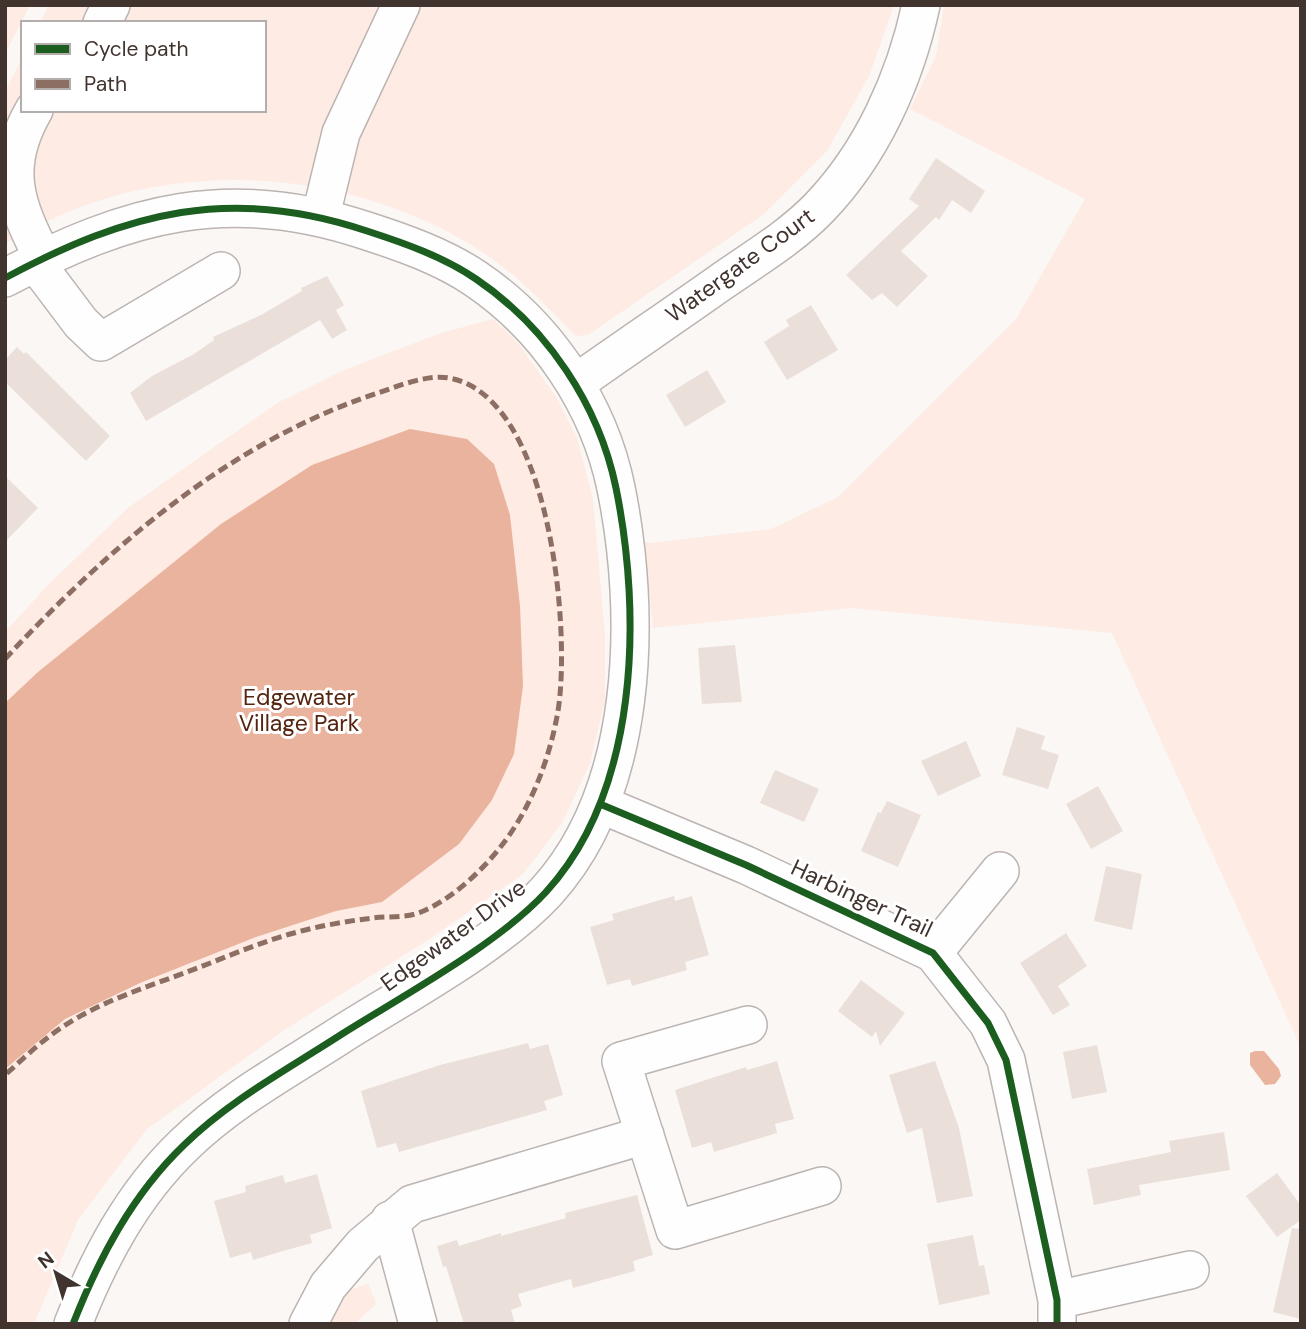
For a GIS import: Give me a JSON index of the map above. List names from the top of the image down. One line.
{"streets":{"street":["Watergate Court","Harbinger Trail","Edgewater Drive"]},"crossings":[["Watergate Court","Edgewater Drive"],["Harbinger Trail","Edgewater Drive"]],"parks":["Edgewater Village Park"],"legend":["Cycle path","Path"],"north":"top left"}
